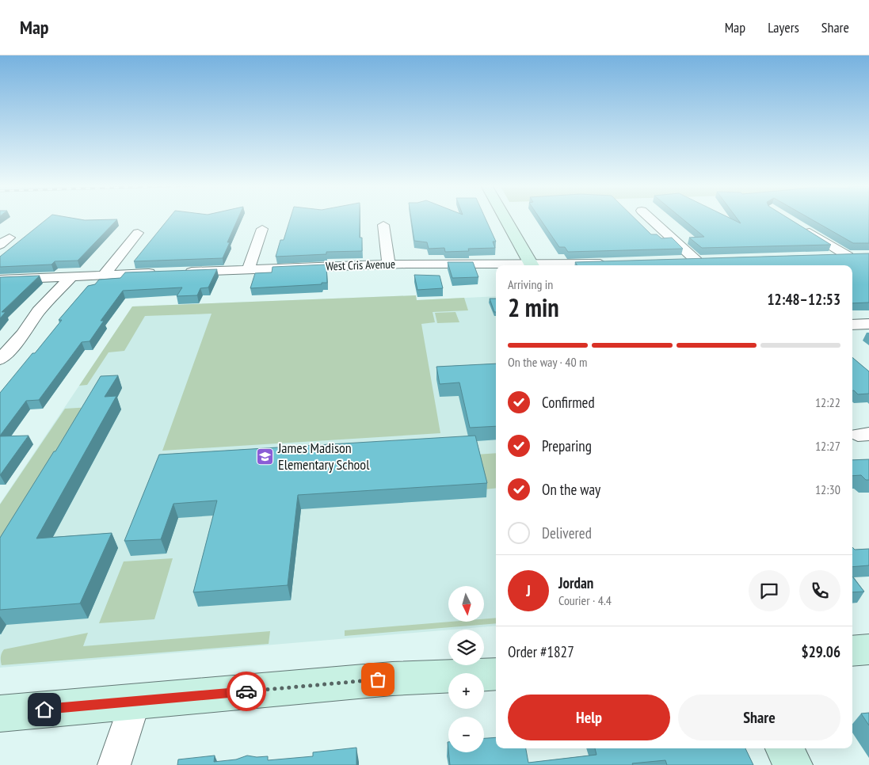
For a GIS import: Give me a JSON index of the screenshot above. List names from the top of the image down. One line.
{"streets":{"street":["West Cris Avenue"]},"places":{"school or university":["James Madison Elementary School"]},"north":"bottom","page":{"header":"Map","nav":["Map","Layers","Share"],"heading":["2 min","Arriving in","12:48–12:53"],"panel":["Jordan","Courier · 4.4","Order #1827","$29.06"],"bar":"On the way · 40 m","list":[["Confirmed","12:22"],["Preparing","12:27"],["On the way","12:30"],"Delivered"],"round":"J","map_buttons":["+","−"],"buttons":["Help","Share"]}}
